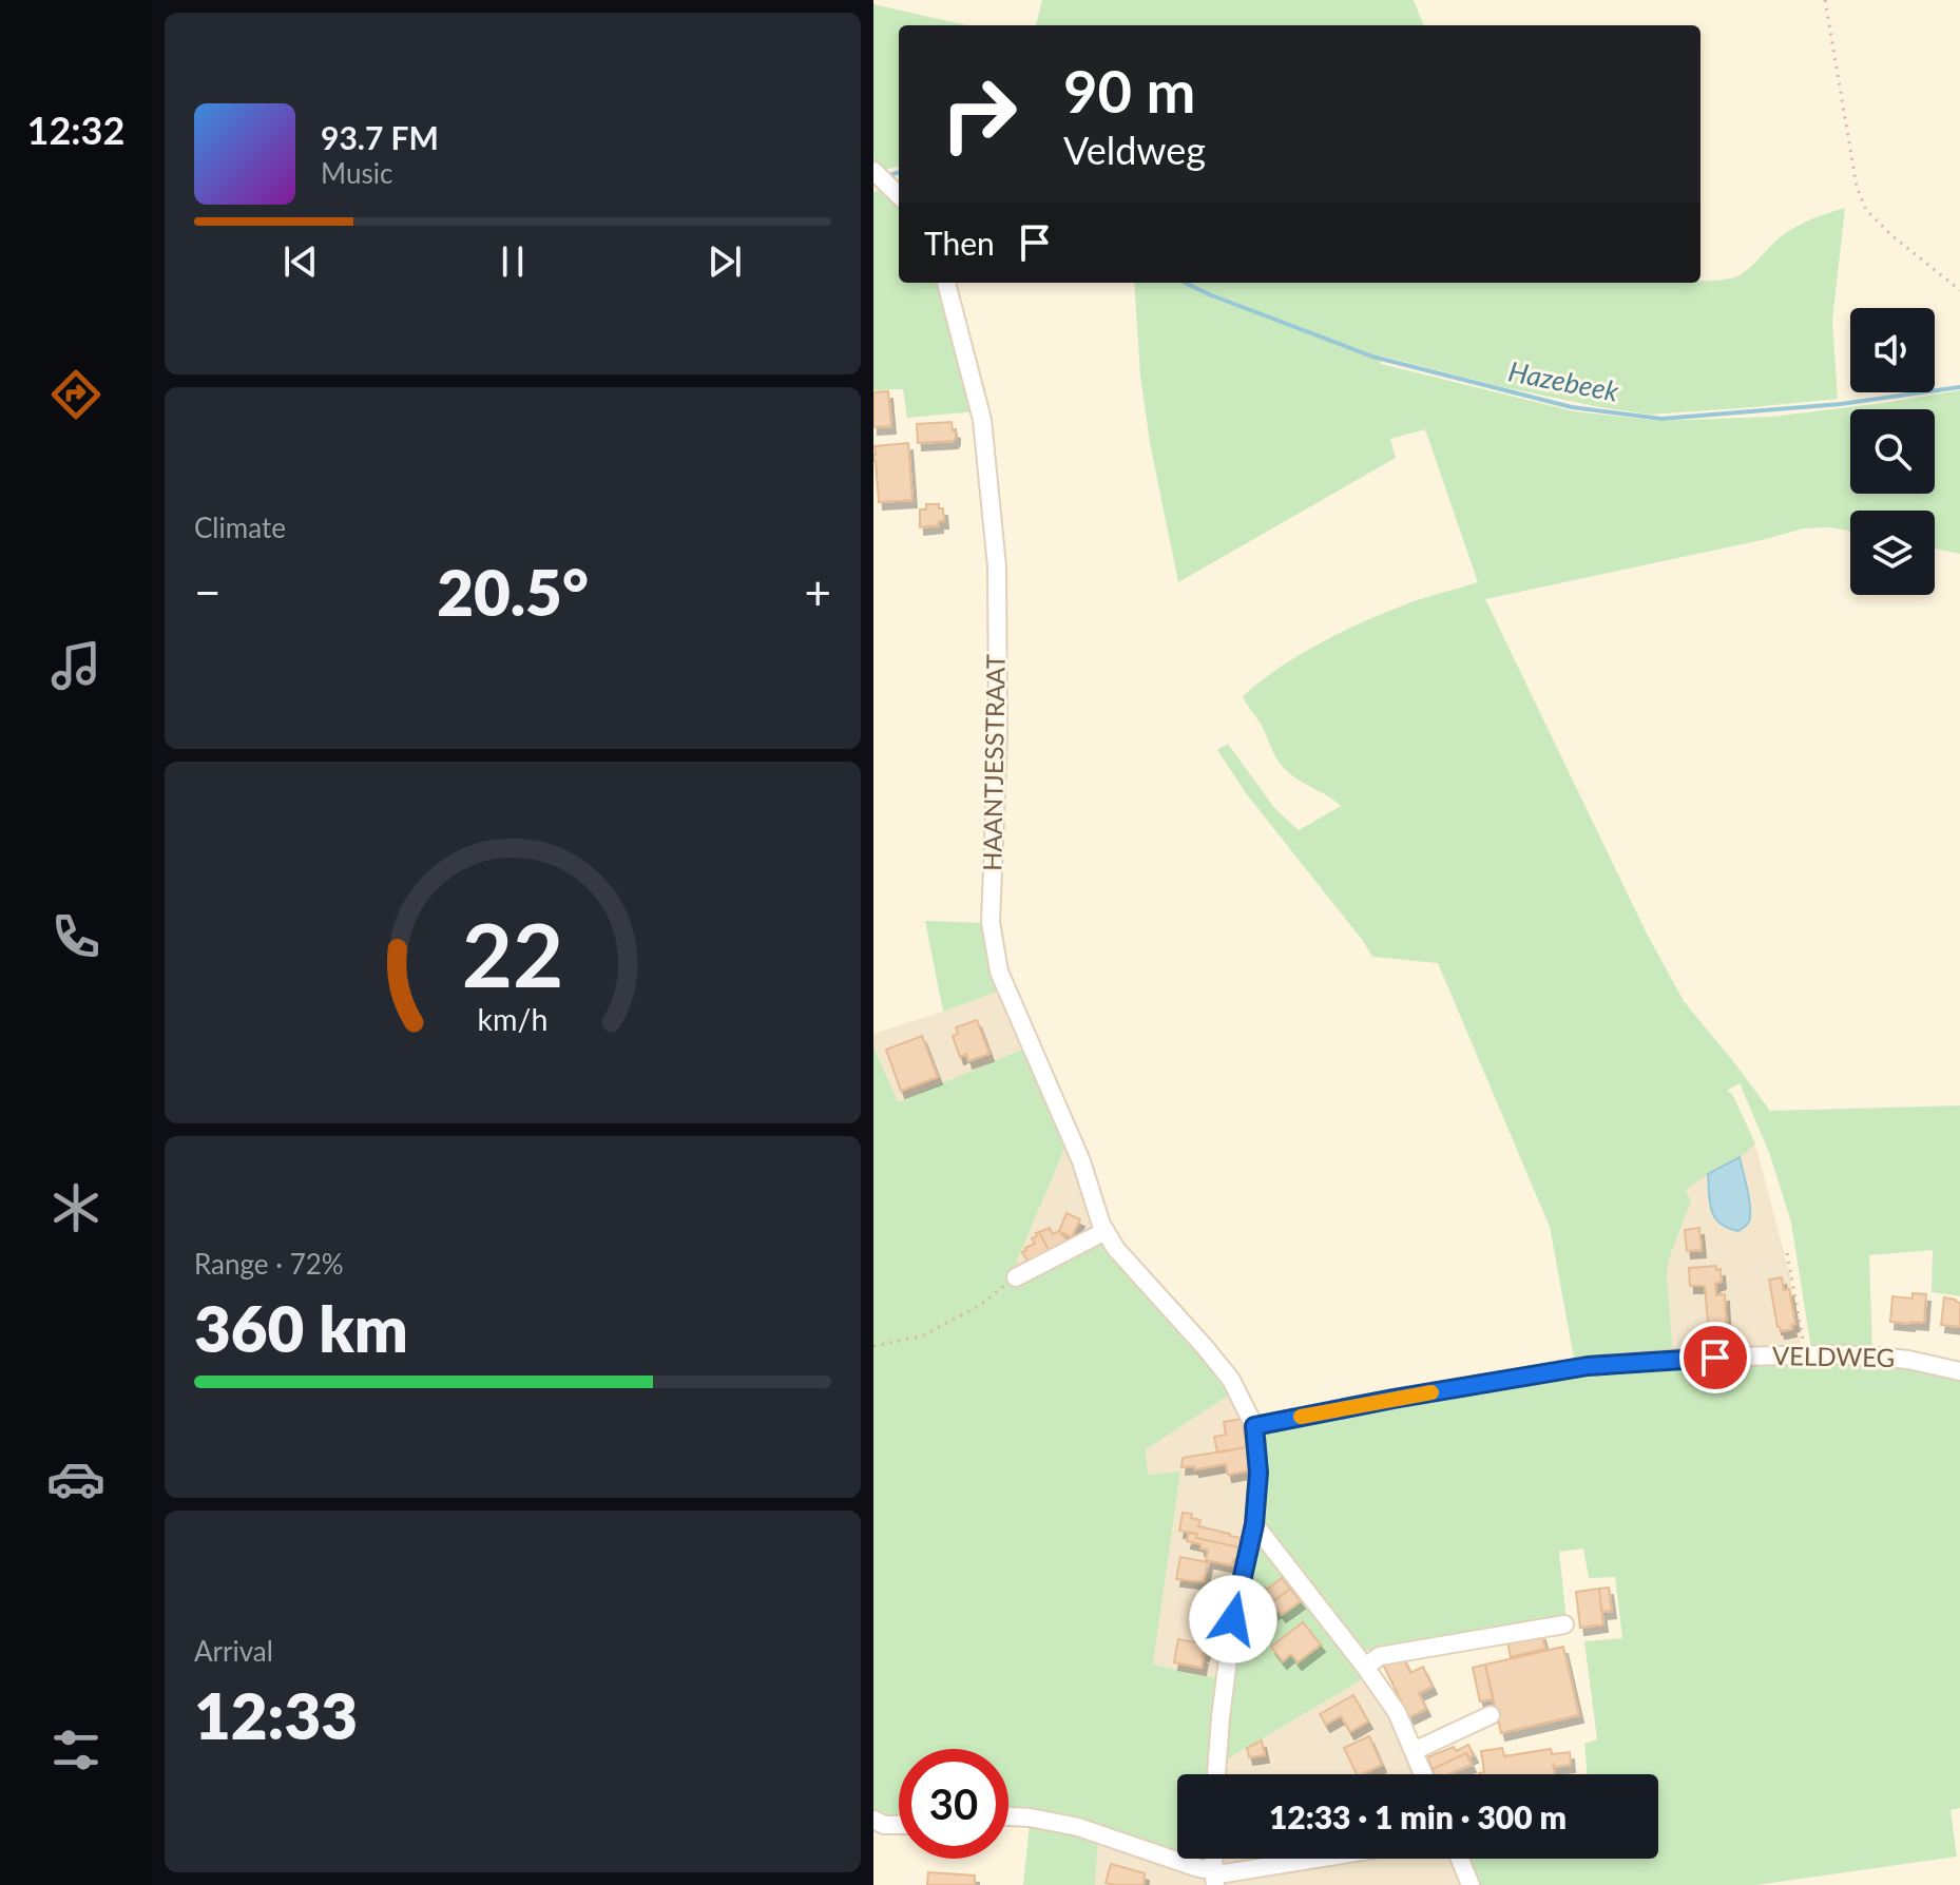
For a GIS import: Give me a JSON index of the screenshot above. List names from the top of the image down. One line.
{"streets":{"street":["HAANTJESSTRAAT","VELDWEG"]},"crossings":[["HAANTJESSTRAAT","VELDWEG"]],"water":["Hazebeek"],"page":{"tabs":"12:32","turn":["90 m","Veldweg"],"song":["93.7 FM","Music"],"then":"Then","tile":["Climate",["Range · 72%","360 km"],["Arrival","12:33"]],"heat":["−","20.5°","+"],"limit":"30","trip":"12:33 · 1 min · 300 m","gauge":["22","km/h"]}}
